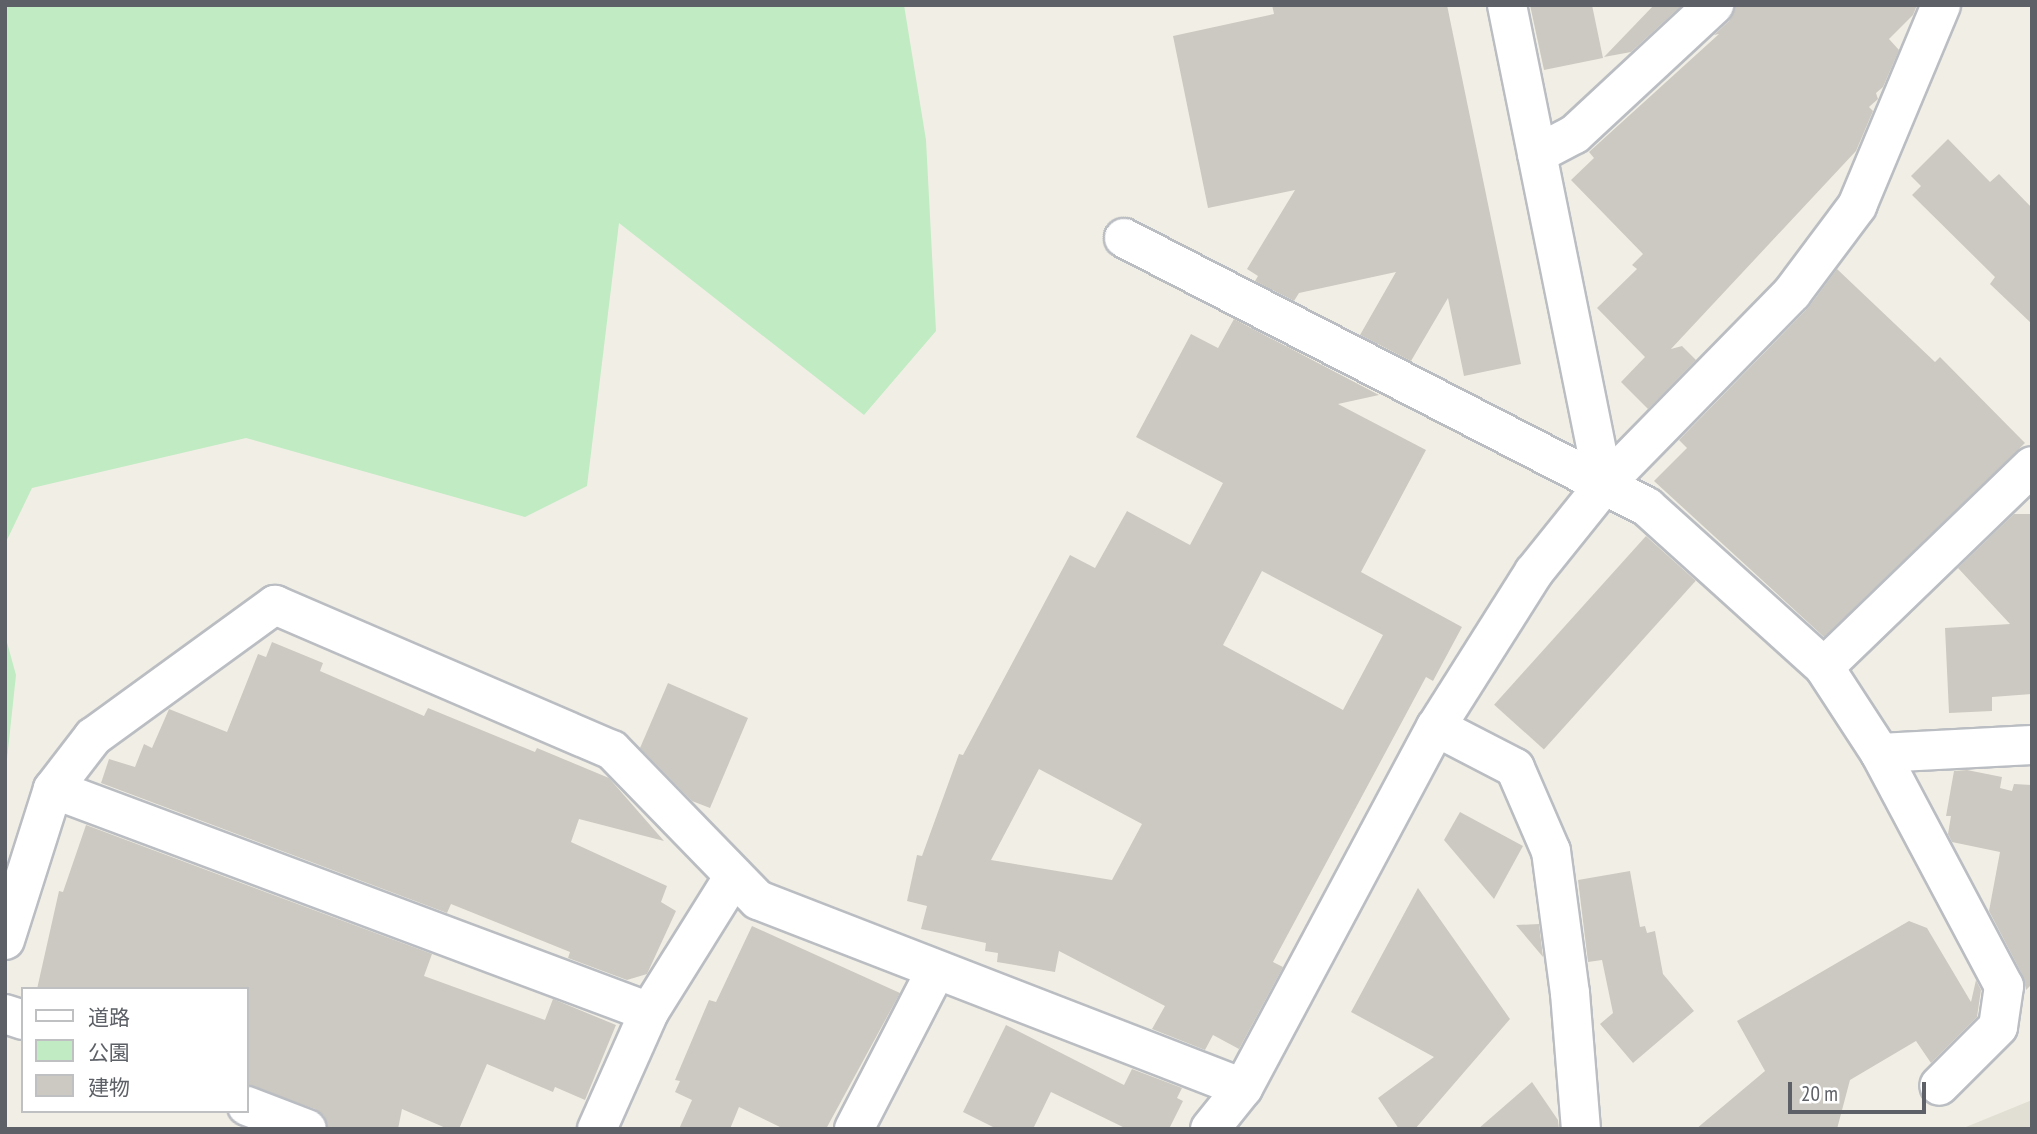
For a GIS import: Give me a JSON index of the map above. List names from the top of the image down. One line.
{"legend":["道路","公園","建物"],"scale_bar":"20 m"}
